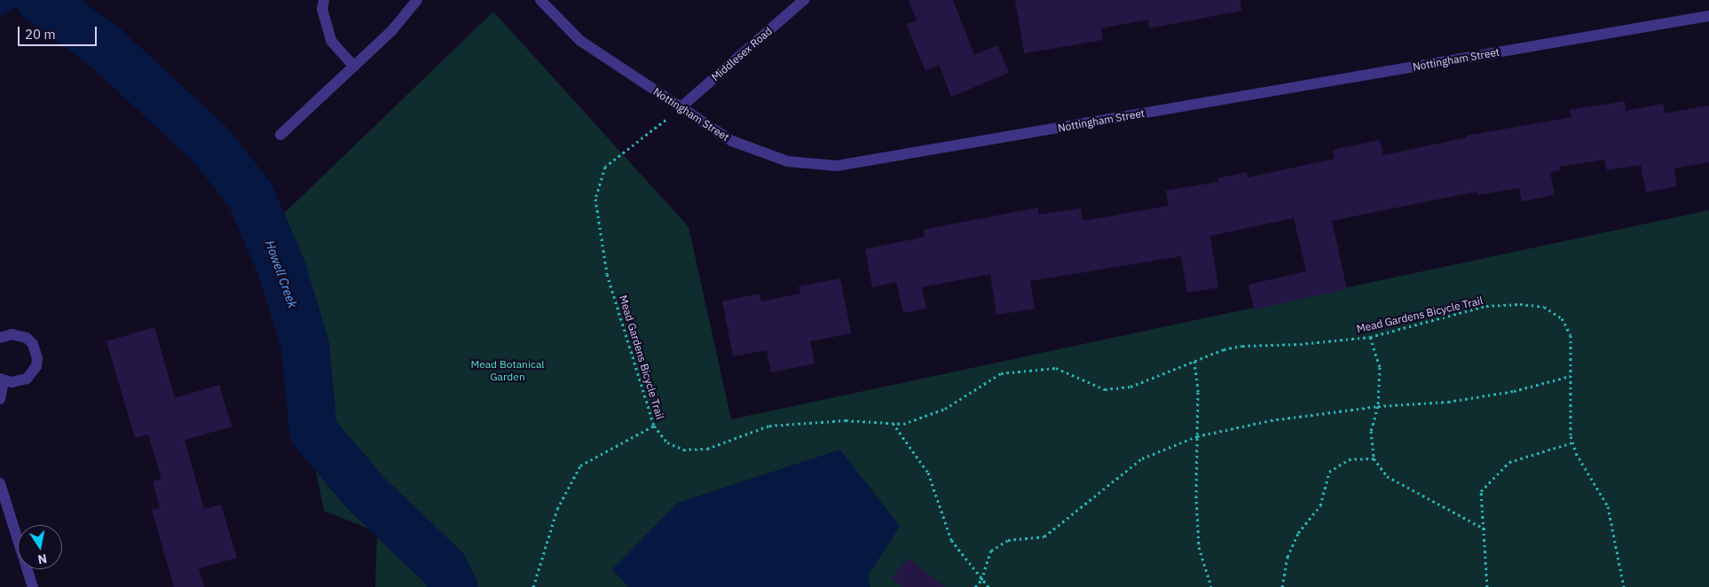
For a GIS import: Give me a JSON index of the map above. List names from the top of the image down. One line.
{"streets":{"street":["Middlesex Road","Nottingham Street"],"path":["Mead Gardens Bicycle Trail"]},"crossings":[["Middlesex Road","Nottingham Street"],["Middlesex Road","Mead Gardens Bicycle Trail"],["Nottingham Street","Mead Gardens Bicycle Trail"]],"water":["Howell Creek"],"parks":["Mead Botanical Garden"],"scale_bar":"20 m","north":"bottom"}
